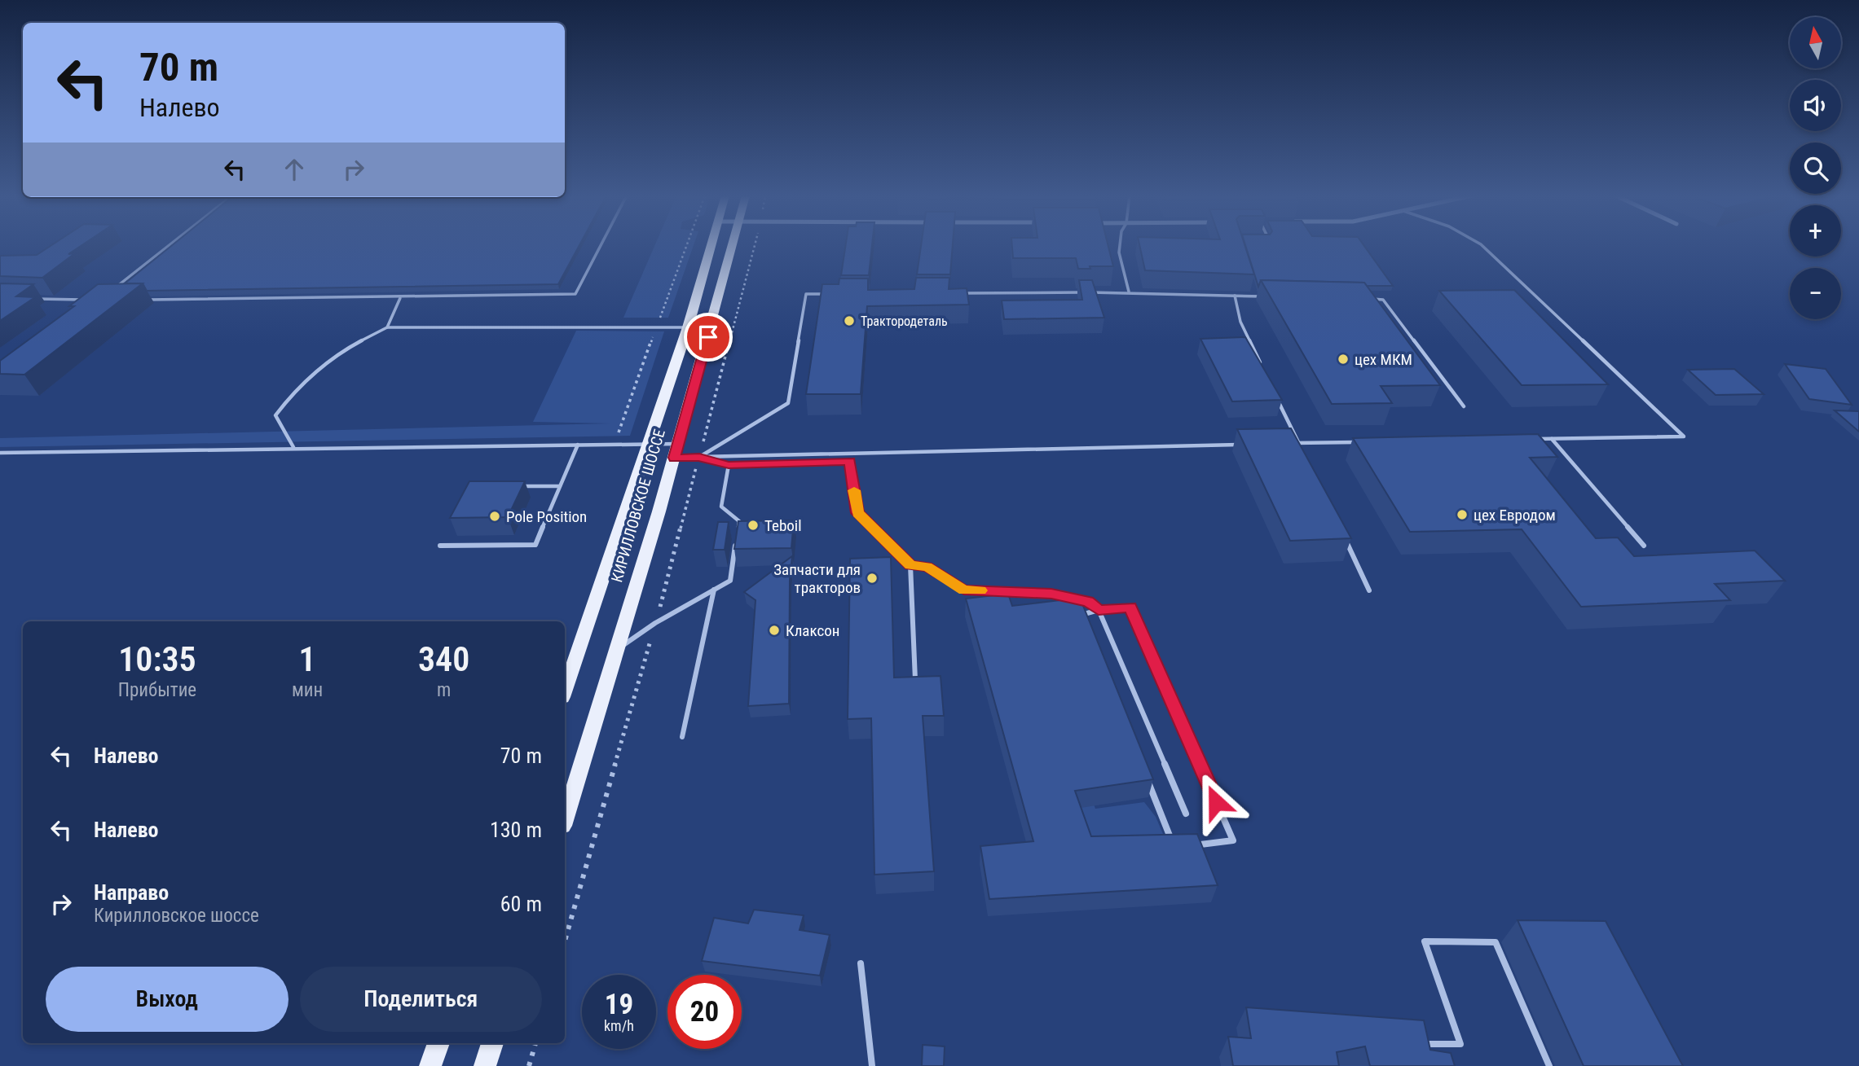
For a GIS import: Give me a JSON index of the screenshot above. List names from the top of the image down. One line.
{"streets":{"main road":["КИРИЛЛОВСКОЕ ШОССЕ"]},"places":["Трактородеталь","цех МКМ","цех Евродом","Pole Position","Teboil","Запчасти для тракторов","Клаксон"],"north":"top","page":{"map_buttons":["+","−"],"turn":["70 m","Налево"],"eta":["10:35","Прибытие","1","мин","340","m"],"list":[{"name":"Налево","value":"70 m"},{"name":"Налево","value":"130 m"},{"name":"Направо","note":"Кирилловское шоссе","value":"60 m"}],"buttons":["Выход","Поделиться"],"speed":"19 km/h","limit":"20"}}
